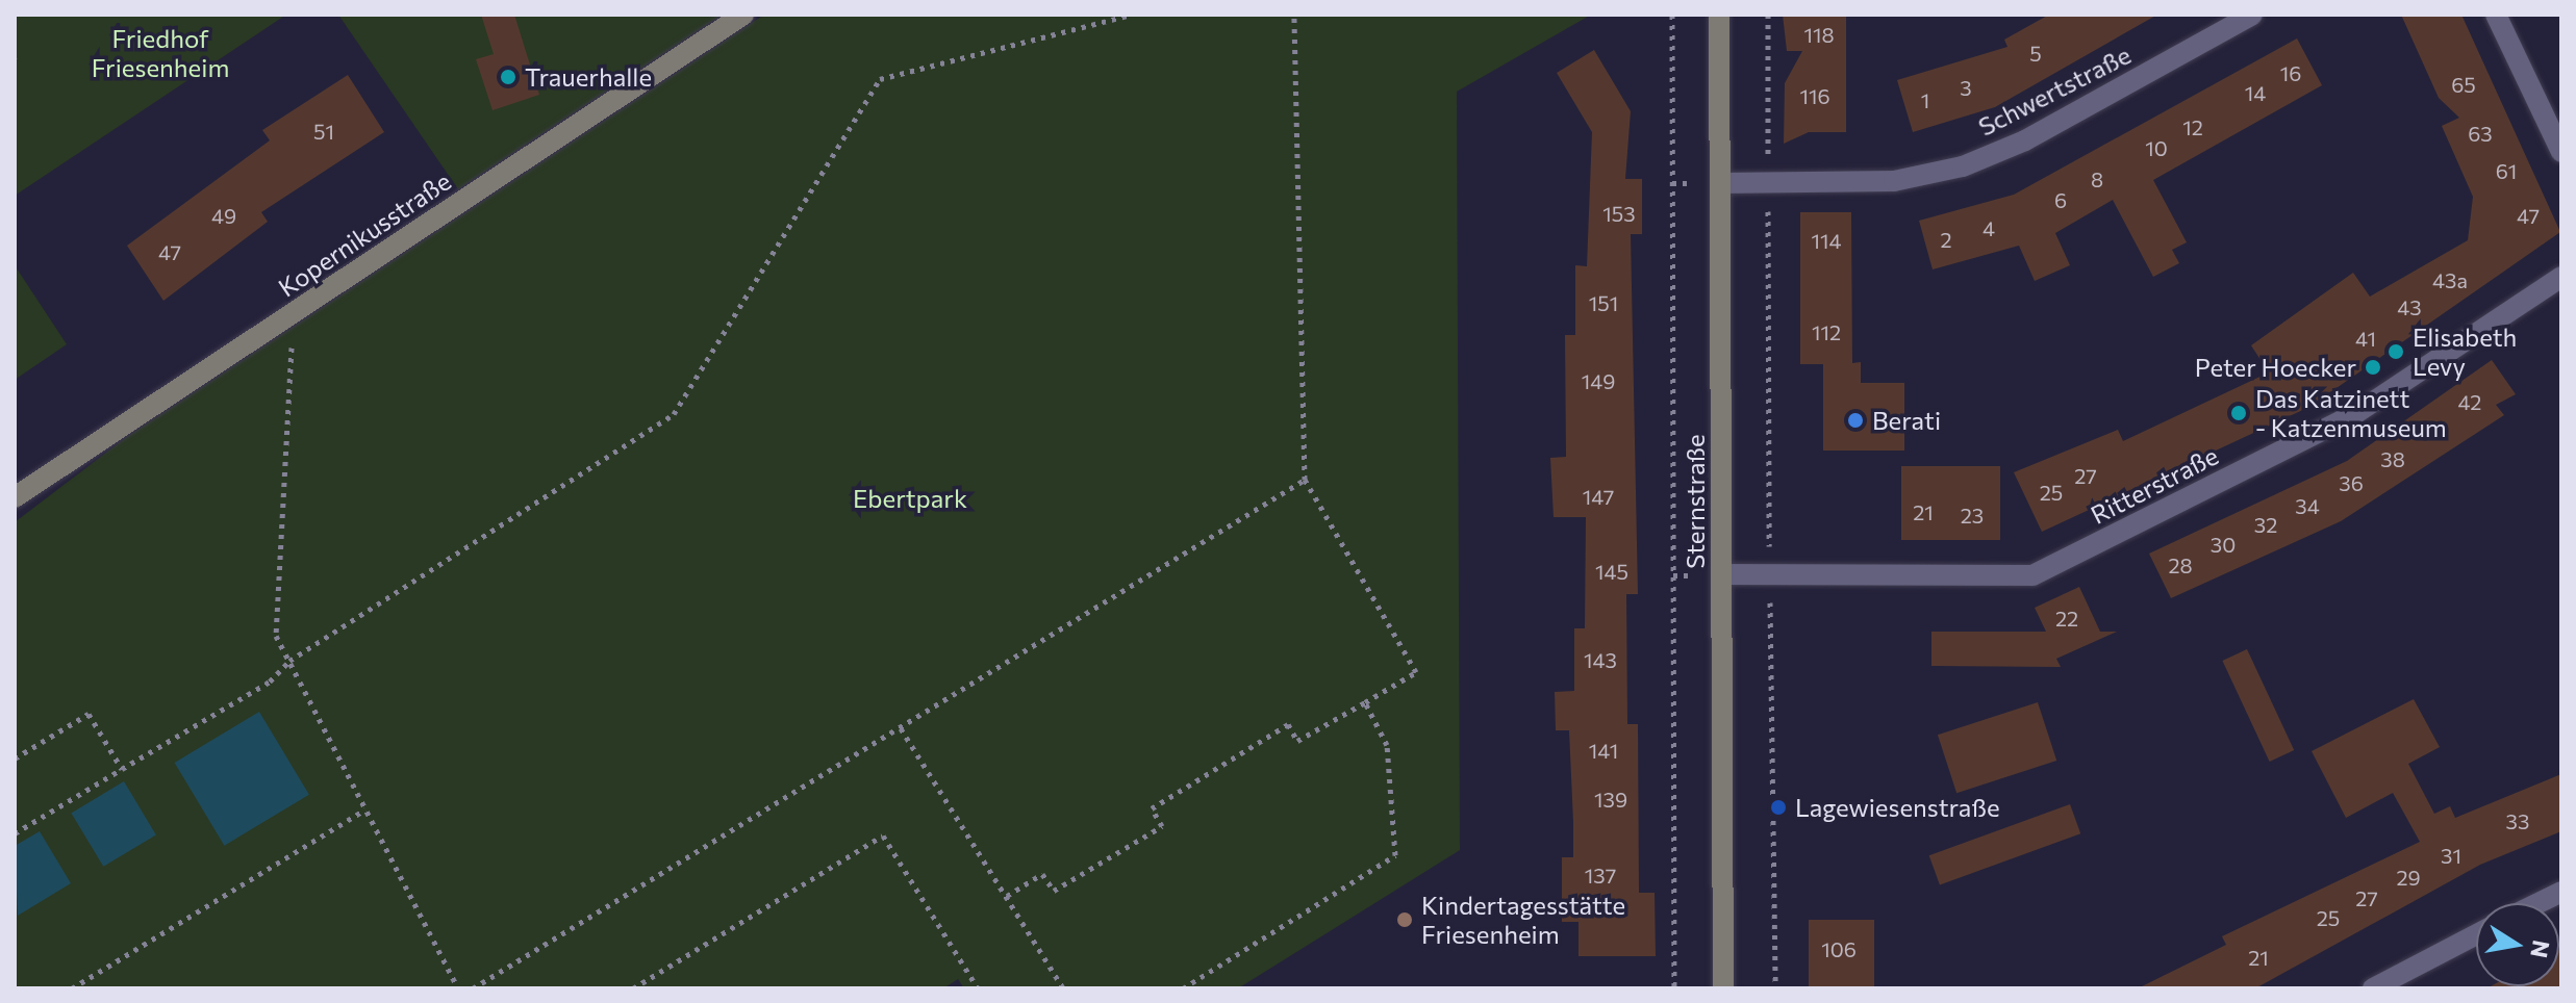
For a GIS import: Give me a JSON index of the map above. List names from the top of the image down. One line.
{"streets":{"main road":["Kopernikusstraße","Sternstraße"],"street":["Schwertstraße","Ritterstraße"]},"crossings":[["Schwertstraße","Sternstraße"],["Ritterstraße","Sternstraße"]],"parks":["Friedhof Friesenheim","Ebertpark"],"places":["Trauerhalle","Elisabeth Levy","Peter Hoecker","Das Katzinett - Katzenmuseum","Berati","Lagewiesenstraße","Kindertagesstätte Friesenheim"],"house_numbers":["118","5","16","65","3","14","116","1","12","51","63","10","61","8","6","153","49","47","4","2","114","47","43a","151","43","112","41","149","42","38","27","36","25","147","34","21","23","32","30","28","145","22","143","141","139","33","31","137","29","27","25","106","21"],"north":"right"}
